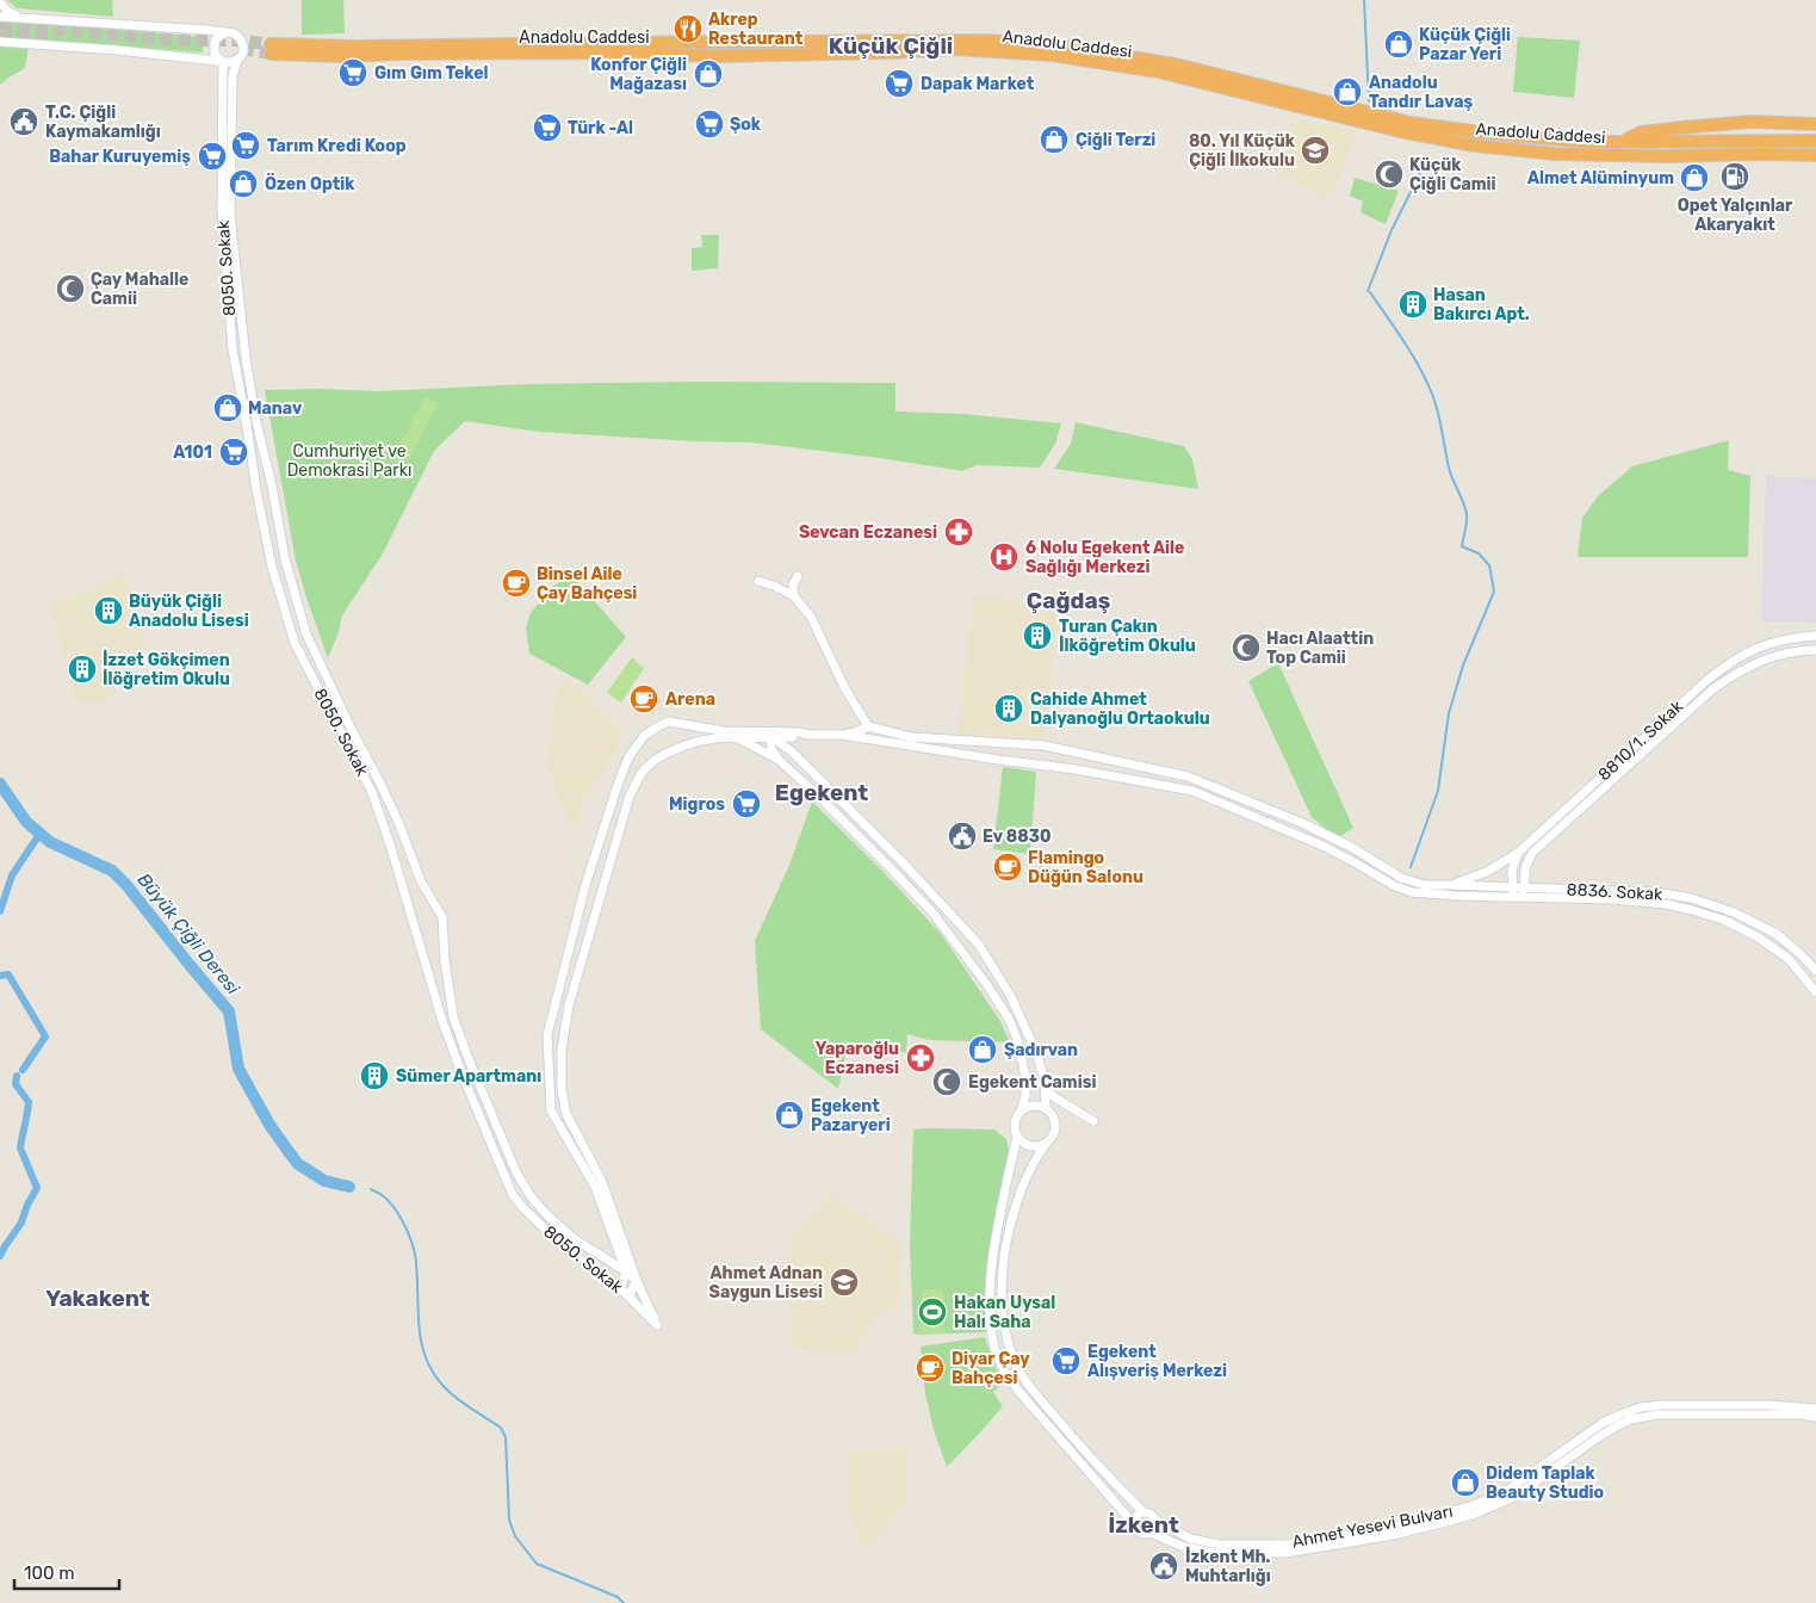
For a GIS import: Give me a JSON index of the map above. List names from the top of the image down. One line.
{"streets":{"highway":["Anadolu Caddesi"],"street":["8050. Sokak","8810/1. Sokak","8836. Sokak","Ahmet Yesevi Bulvarı"]},"crossings":[["8810/1. Sokak","8836. Sokak"]],"districts":["Küçük Çiğli","Çağdaş","Egekent","Yakakent","İzkent"],"water":["Büyük Çiğli Deresi"],"parks":["Cumhuriyet ve Demokrasi Parkı"],"places":{"restaurant":["Akrep Restaurant"],"shop":["Küçük Çiğli Pazar Yeri","Konfor Çiğli Mağazası","Anadolu Tandır Lavaş","Çiğli Terzi","Almet Alüminyum","Özen Optik","Manav","Şadırvan","Egekent Pazaryeri","Didem Taplak Beauty Studio"],"supermarket":["Gım Gım Tekel","Dapak Market","Şok","Türk -Al","Tarım Kredi Koop","Bahar Kuruyemiş","A101","Migros","Egekent Alışveriş Merkezi"],"public building":["T.C. Çiğli Kaymakamlığı","Ev 8830","İzkent Mh. Muhtarlığı"],"school or university":["80. Yıl Küçük Çiğli İlkokulu","Ahmet Adnan Saygun Lisesi"],"mosque":["Küçük Çiğli Camii","Çay Mahalle Camii","Hacı Alaattin Top Camii","Egekent Camisi"],"fuel station":["Opet Yalçınlar Akaryakıt"],"building":["Hasan Bakırcı Apt.","Büyük Çiğli Anadolu Lisesi","Turan Çakın İlköğretim Okulu","İzzet Gökçimen İlöğretim Okulu","Cahide Ahmet Dalyanoğlu Ortaokulu","Sümer Apartmanı"],"pharmacy":["Sevcan Eczanesi","Yaparoğlu Eczanesi"],"hospital":["6 Nolu Egekent Aile Sağlığı Merkezi"],"cafe":["Binsel Aile Çay Bahçesi","Arena","Flamingo Düğün Salonu","Diyar Çay Bahçesi"],"sports":["Hakan Uysal Halı Saha"]},"scale_bar":"100 m"}
